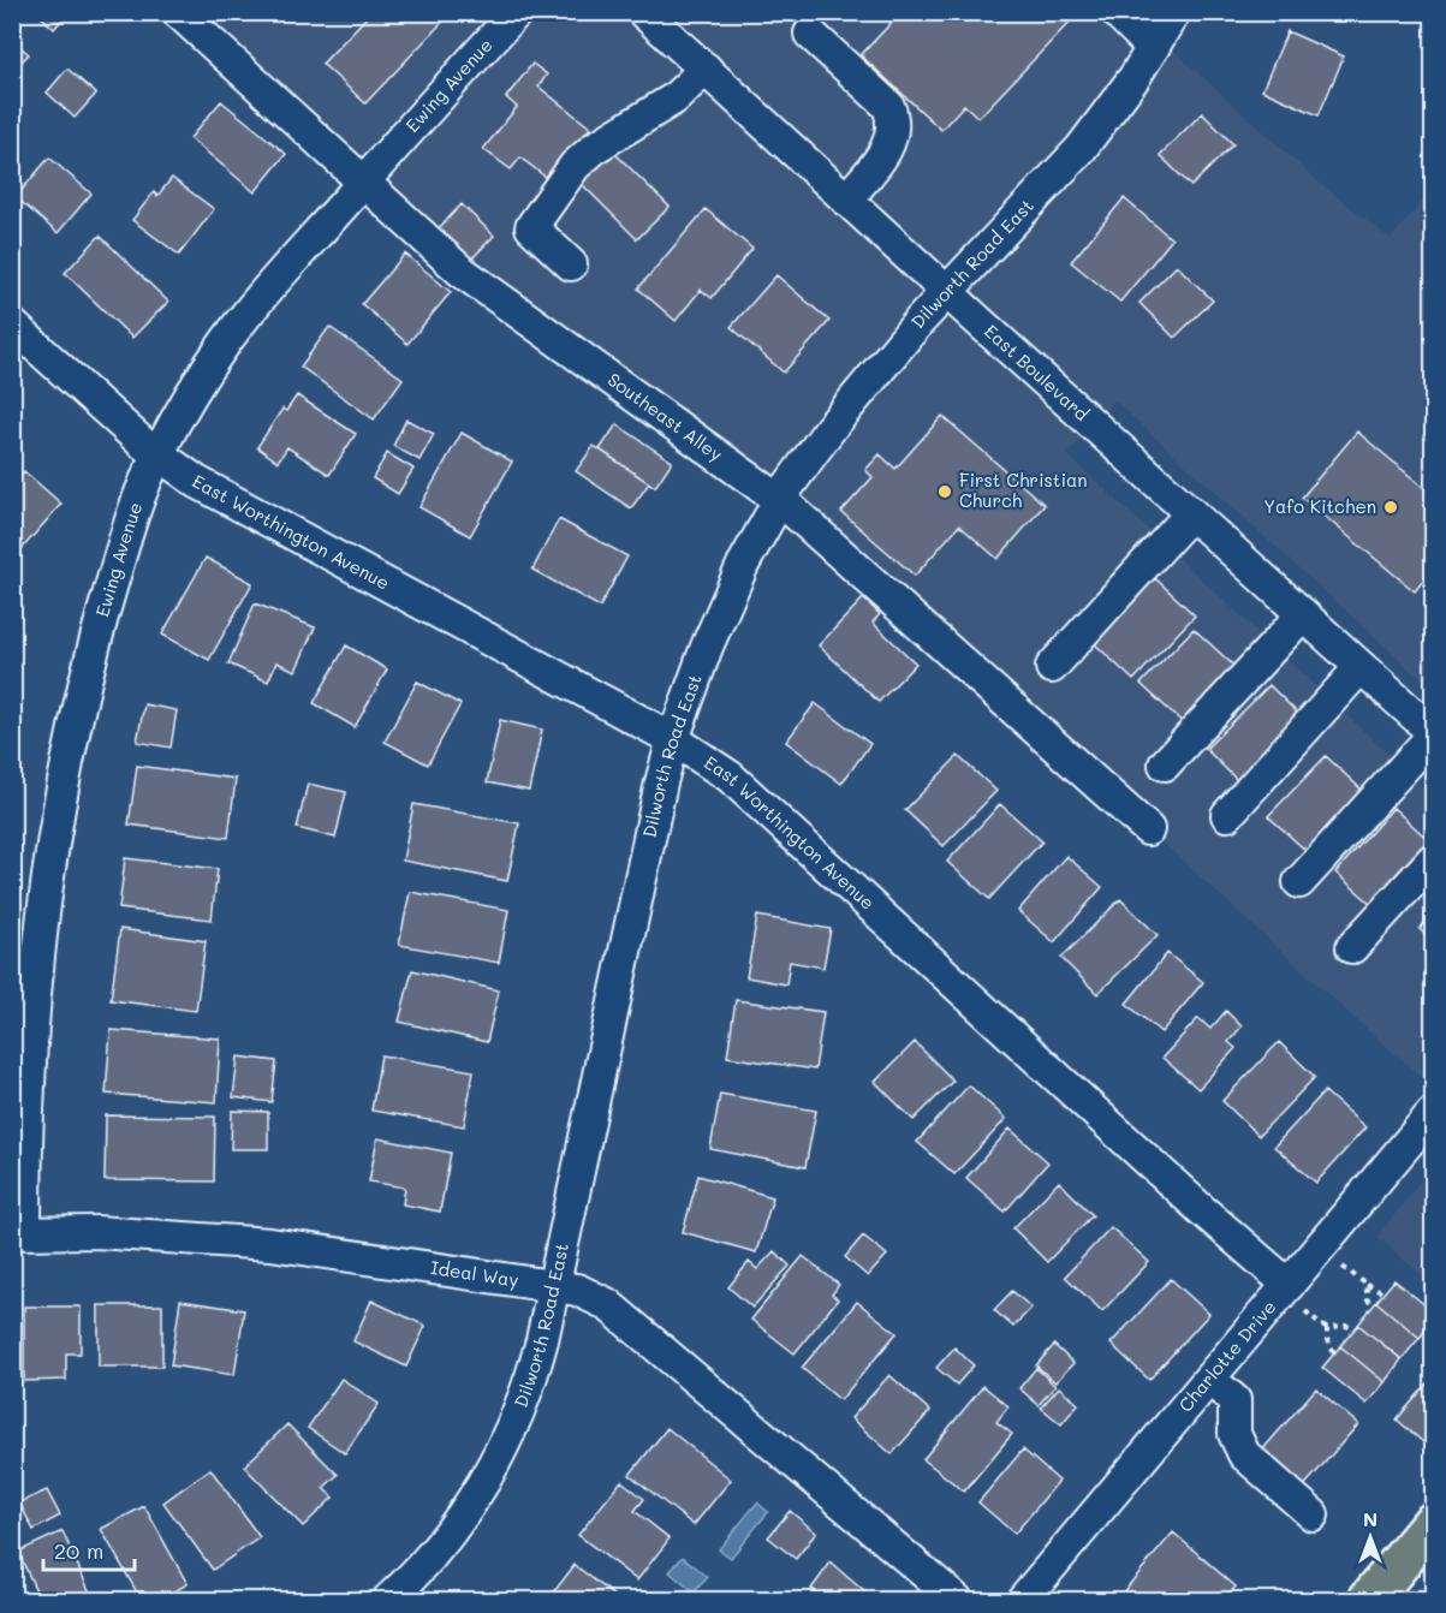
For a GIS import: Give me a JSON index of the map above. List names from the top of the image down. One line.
{"streets":{"street":["Ewing Avenue","Dilworth Road East","East Boulevard","Southeast Alley","East Worthington Avenue","Ideal Way","Charlotte Drive"]},"crossings":[["Ewing Avenue","Southeast Alley"],["Ewing Avenue","East Worthington Avenue"],["Ewing Avenue","Ideal Way"],["Dilworth Road East","East Boulevard"],["Dilworth Road East","Southeast Alley"],["Dilworth Road East","East Worthington Avenue"],["Dilworth Road East","Ideal Way"],["East Worthington Avenue","Charlotte Drive"]],"places":["First Christian Church","Yafo Kitchen"],"scale_bar":"20 m","north":"top"}
